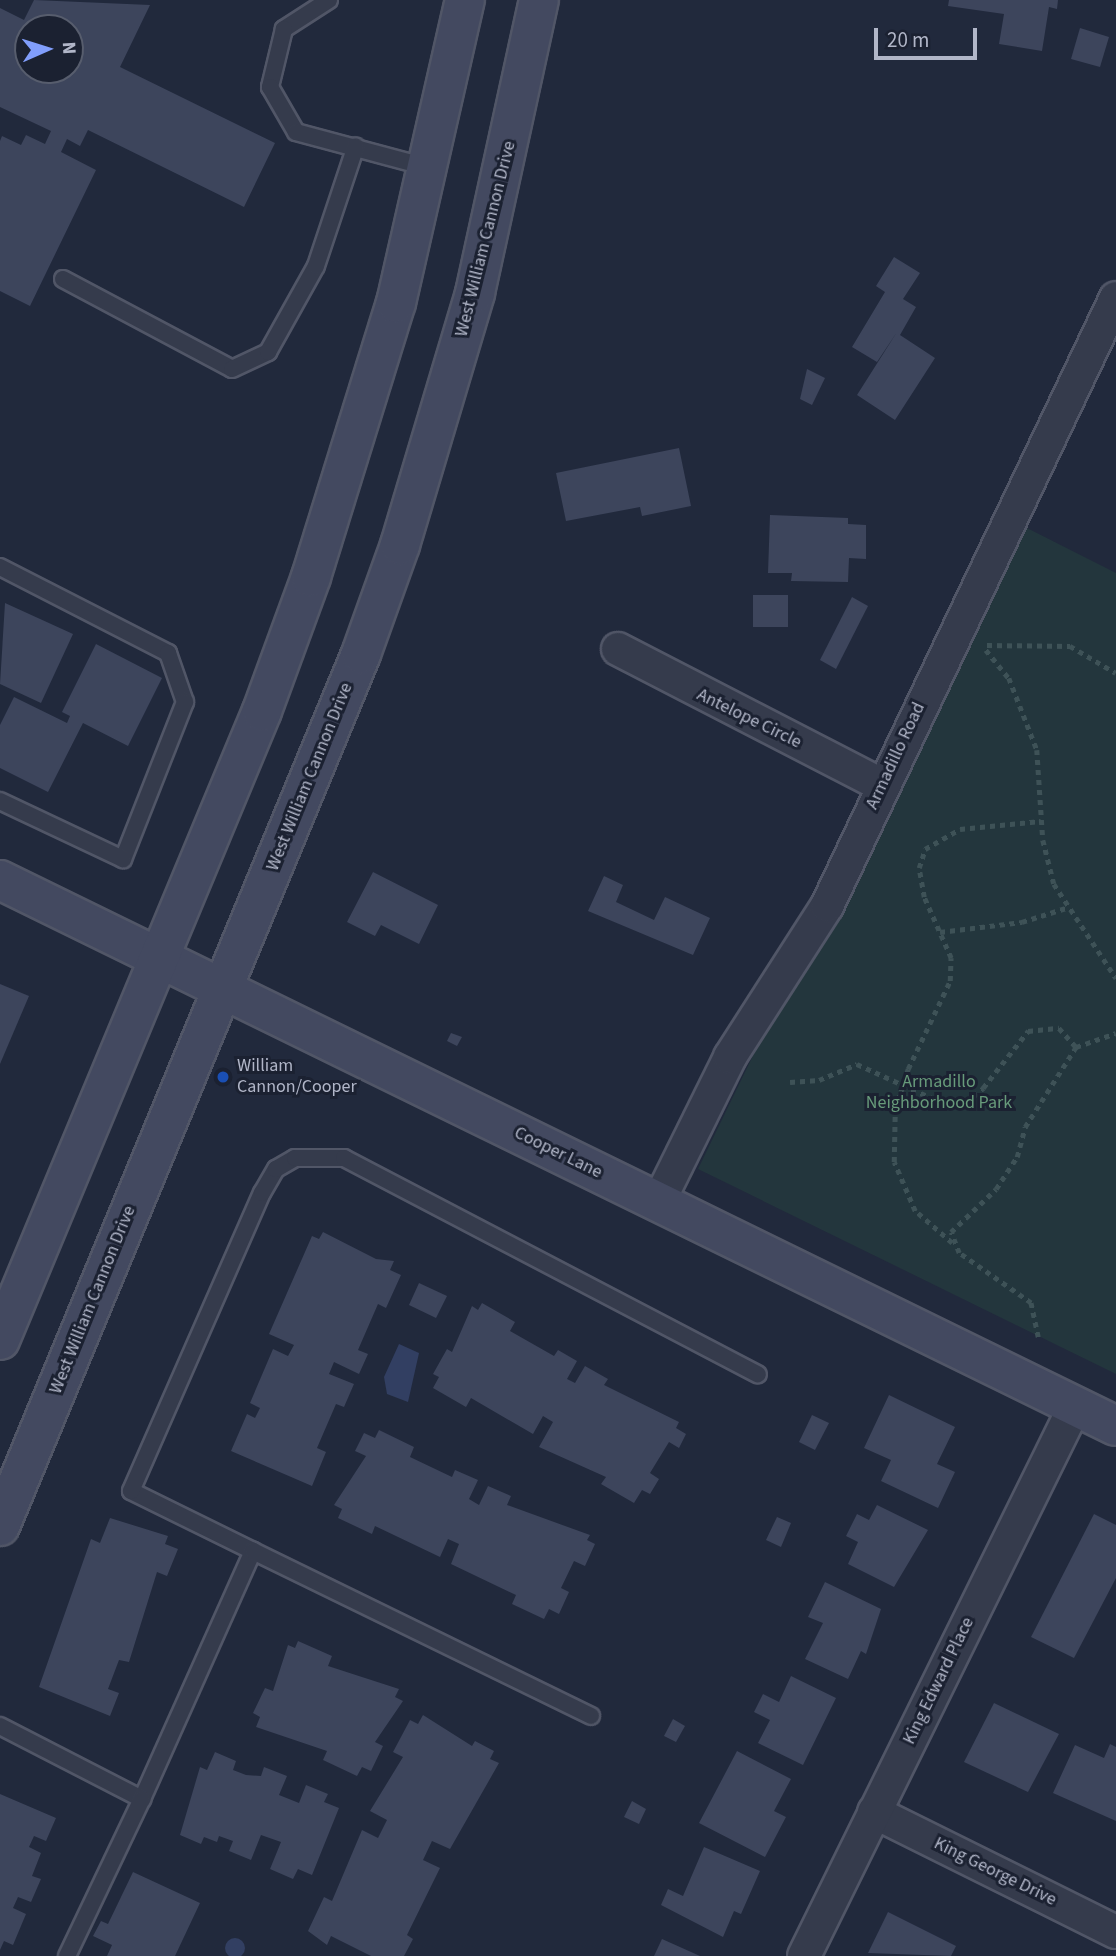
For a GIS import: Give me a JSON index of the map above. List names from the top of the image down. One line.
{"streets":{"main road":["West William Cannon Drive","Cooper Lane"],"street":["Antelope Circle","Armadillo Road","King Edward Place","King George Drive"]},"crossings":[["West William Cannon Drive","Cooper Lane"],["Antelope Circle","Armadillo Road"],["Armadillo Road","Cooper Lane"],["Cooper Lane","King Edward Place"],["King Edward Place","King George Drive"]],"parks":["Armadillo Neighborhood Park"],"places":["William Cannon/Cooper"],"scale_bar":"20 m","north":"right"}
